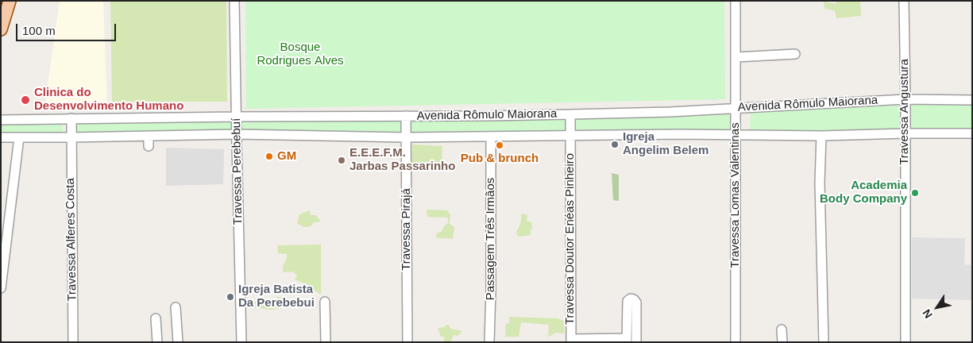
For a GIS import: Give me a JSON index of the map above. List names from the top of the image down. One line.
{"streets":{"street":["Avenida Rômulo Maiorana","Travessa Angustura","Travessa Perebebuí","Travessa Lomas Valentinas","Travessa Pirajá","Passagem Três Irmãos","Travessa Doutor Enéas Pinheiro","Travessa Alferes Costa"]},"crossings":[["Avenida Rômulo Maiorana","Travessa Angustura"],["Avenida Rômulo Maiorana","Travessa Perebebuí"],["Avenida Rômulo Maiorana","Travessa Lomas Valentinas"],["Avenida Rômulo Maiorana","Travessa Pirajá"],["Avenida Rômulo Maiorana","Passagem Três Irmãos"],["Avenida Rômulo Maiorana","Travessa Doutor Enéas Pinheiro"],["Avenida Rômulo Maiorana","Travessa Alferes Costa"]],"parks":["Bosque Rodrigues Alves"],"places":["Clinica do Desenvolvimento Humano","Igreja Angelim Belem","Pub & brunch","GM","E.E.E.F.M. Jarbas Passarinho","Academia Body Company","Igreja Batista Da Perebebui"],"scale_bar":"100 m","north":"bottom left"}
